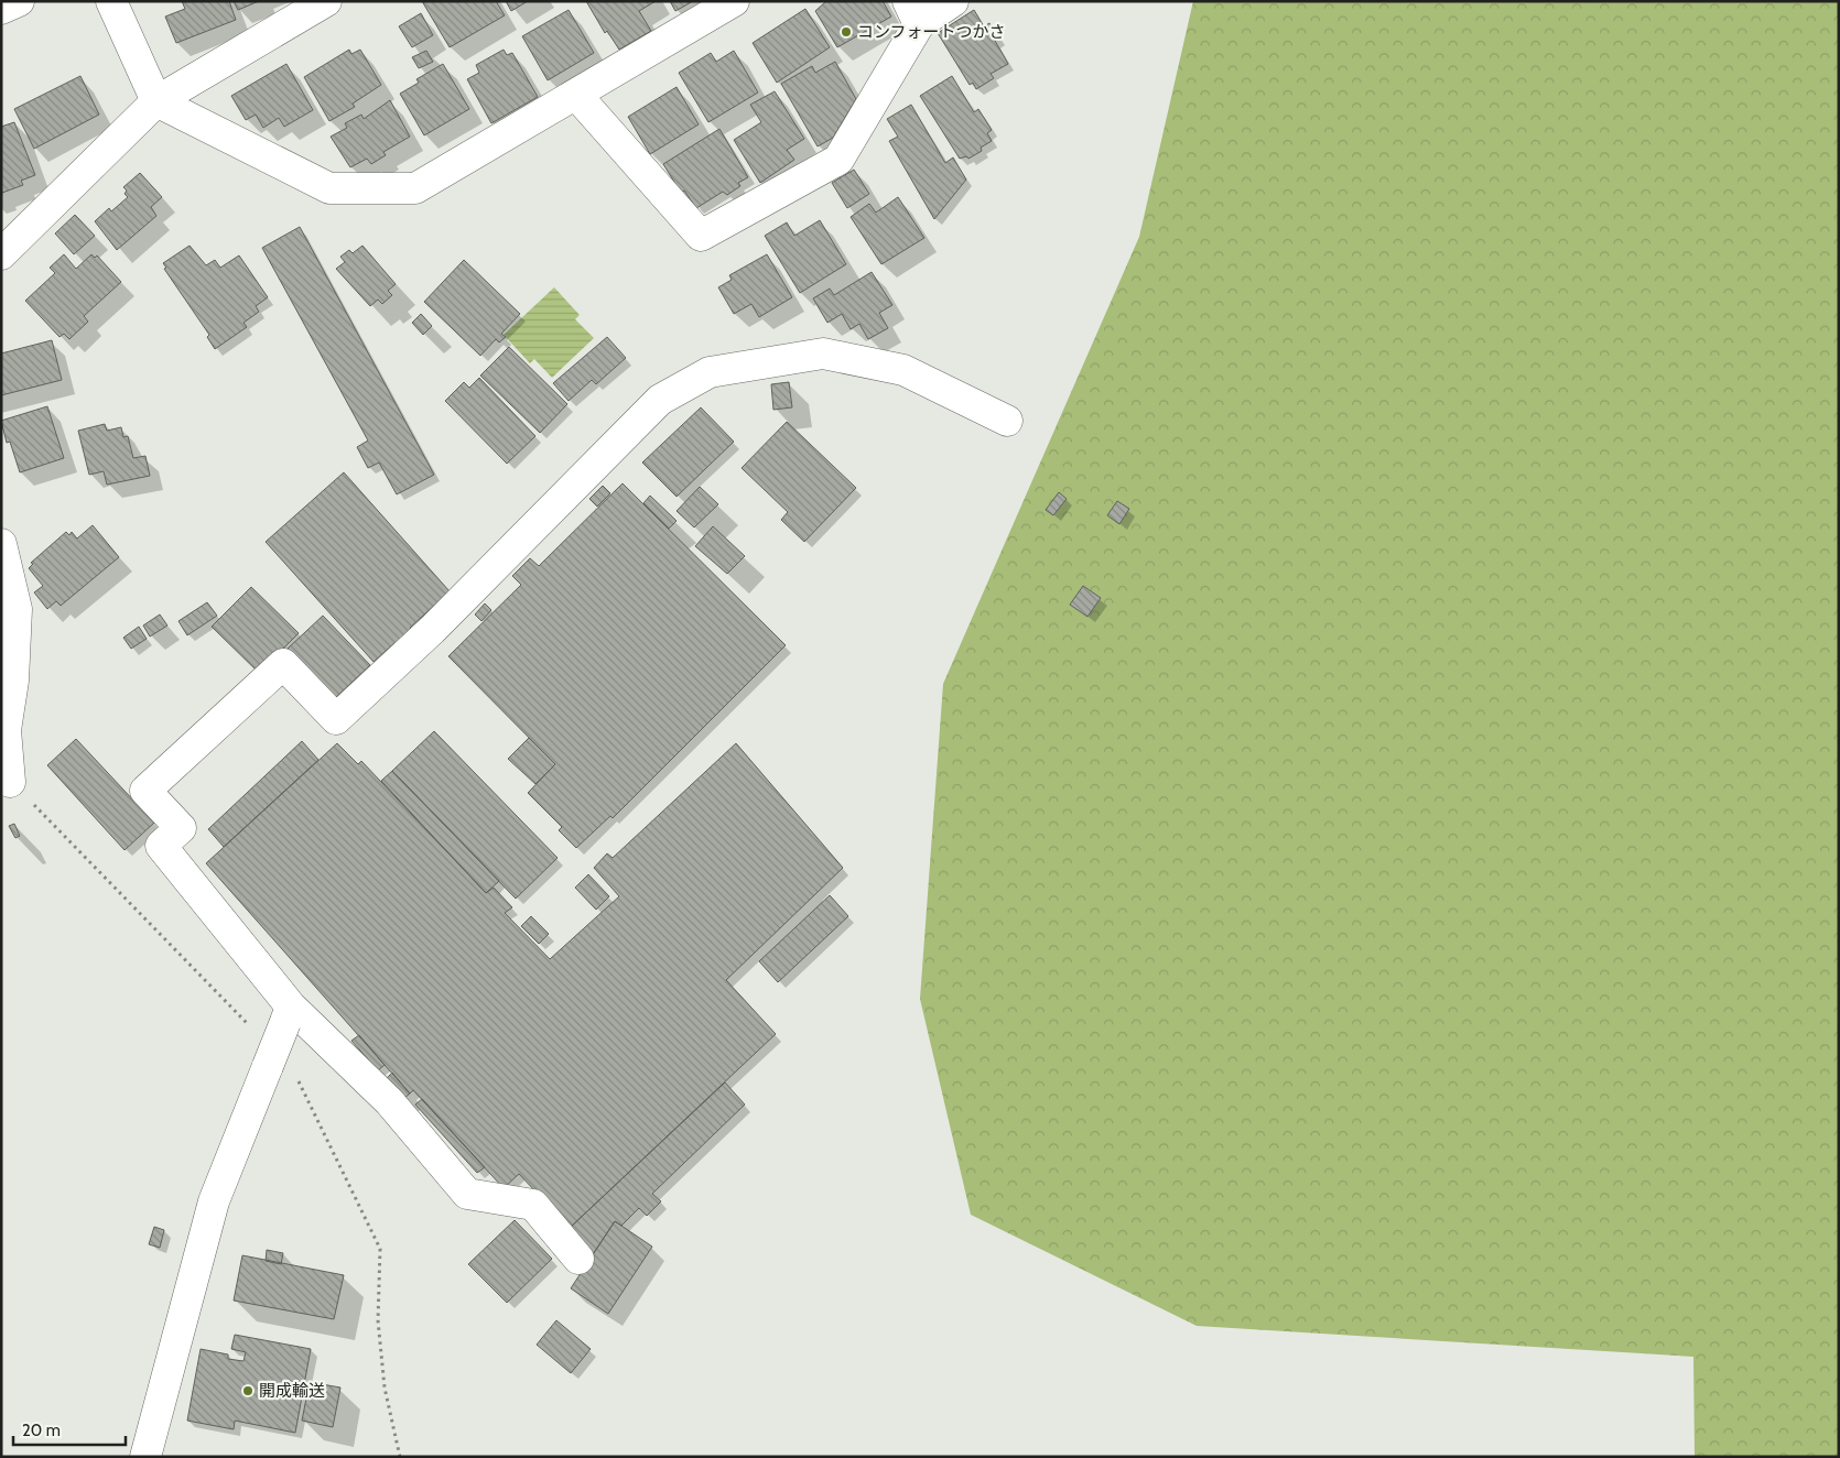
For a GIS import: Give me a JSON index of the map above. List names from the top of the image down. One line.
{"places":["コンフォートつかさ","開成輸送"],"scale_bar":"20 m"}
